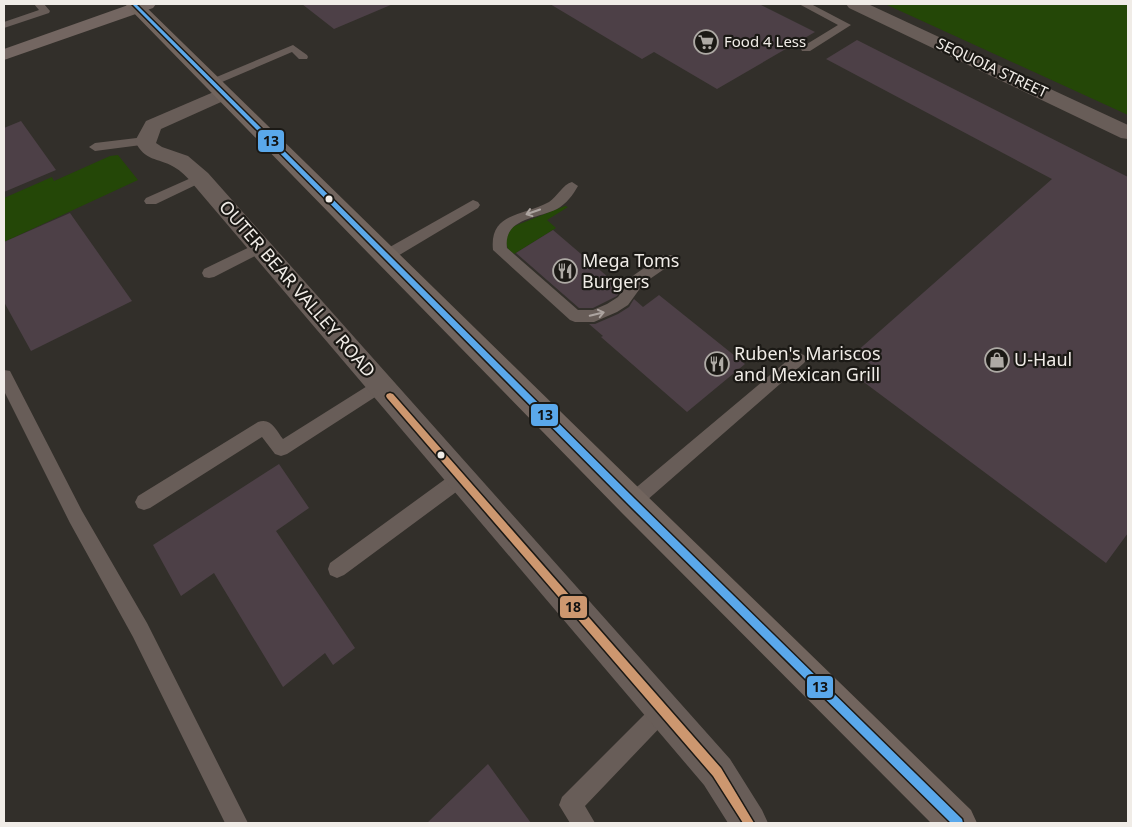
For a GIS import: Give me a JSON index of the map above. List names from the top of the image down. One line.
{"streets":{"street":["SEQUOIA STREET","OUTER BEAR VALLEY ROAD"]},"places":{"supermarket":["Food 4 Less"],"restaurant":["Mega Toms Burgers","Ruben's Mariscos and Mexican Grill"],"shop":["U-Haul"]},"lines":["transit line 13","transit line 18"]}
